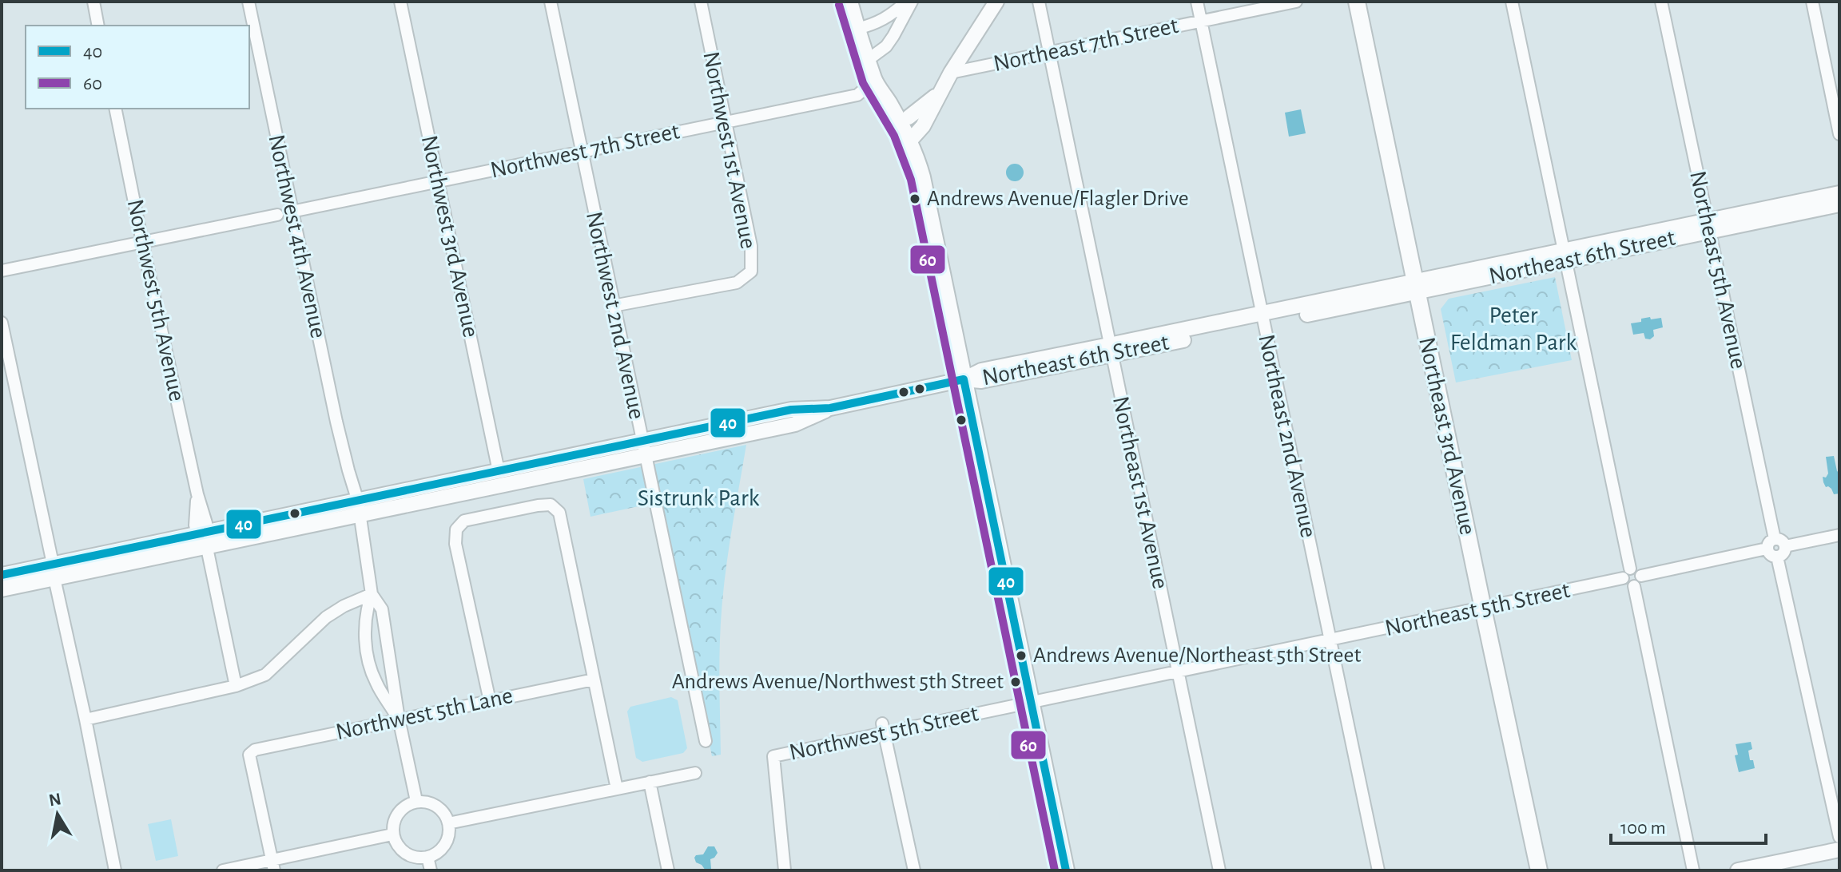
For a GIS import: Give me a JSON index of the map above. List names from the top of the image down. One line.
{"streets":{"main road":["Northeast 3rd Avenue"],"street":["Northeast 7th Street","Northwest 1st Avenue","Northwest 7th Street","Northwest 4th Avenue","Northwest 3rd Avenue","Northeast 6th Street","Northeast 5th Avenue","Northwest 5th Avenue","Northwest 2nd Avenue","Northeast 2nd Avenue","Northeast 1st Avenue","Northeast 5th Street","Northwest 5th Lane","Northwest 5th Street"]},"crossings":[["Northeast 7th Street","Northeast 2nd Avenue"],["Northeast 7th Street","Northeast 1st Avenue"],["Northwest 1st Avenue","Northwest 7th Street"],["Northwest 1st Avenue","Northwest 2nd Avenue"],["Northwest 7th Street","Northwest 4th Avenue"],["Northwest 7th Street","Northwest 3rd Avenue"],["Northwest 7th Street","Northwest 2nd Avenue"],["Northwest 4th Avenue","Northwest 5th Lane"],["Northeast 6th Street","Northeast 5th Avenue"],["Northeast 6th Street","Northwest 2nd Avenue"],["Northeast 6th Street","Northeast 2nd Avenue"],["Northeast 6th Street","Northeast 3rd Avenue"],["Northeast 6th Street","Northeast 1st Avenue"],["Northeast 2nd Avenue","Northeast 5th Street"],["Northeast 3rd Avenue","Northeast 5th Street"],["Northeast 1st Avenue","Northeast 5th Street"],["Northeast 5th Street","Northwest 5th Street"]],"parks":["Peter Feldman Park","Sistrunk Park"],"places":["Andrews Avenue/Flagler Drive","Andrews Avenue/Northeast 5th Street","Andrews Avenue/Northwest 5th Street"],"lines":["transit line 60","transit line 40"],"legend":["40","60"],"scale_bar":"100 m","north":"top"}
